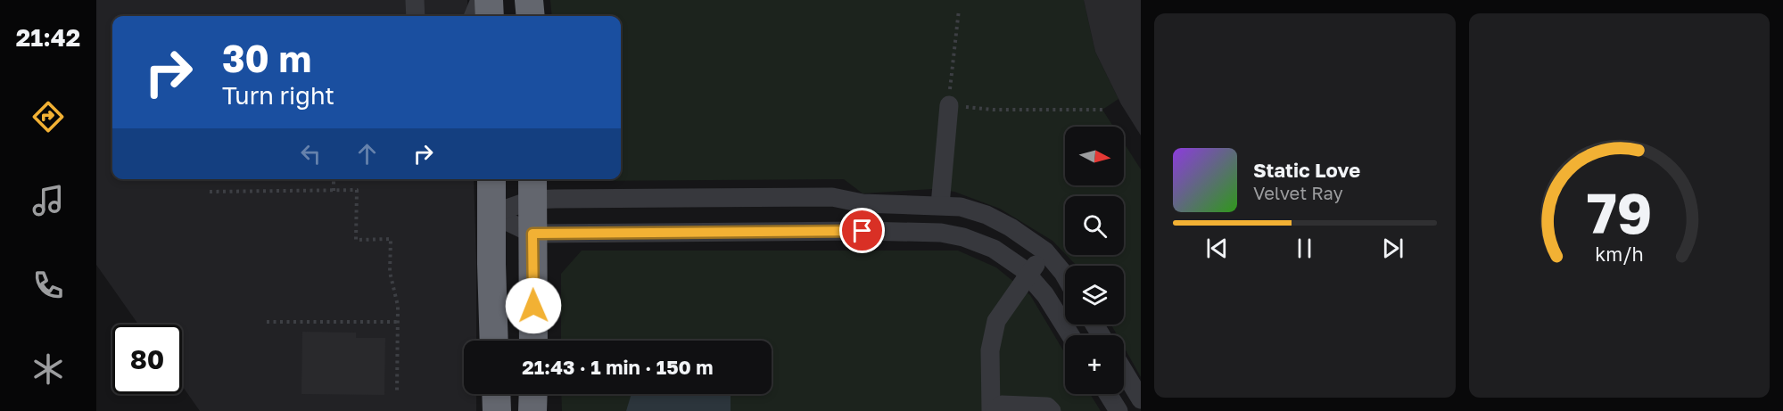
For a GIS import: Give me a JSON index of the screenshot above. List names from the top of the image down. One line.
{"north":"right","page":{"tabs":"21:42","turn":["30 m","Turn right"],"map_buttons":"+","song":["Static Love","Velvet Ray"],"limit":"80","trip":"21:43 · 1 min · 150 m","gauge":["79","km/h"]}}
